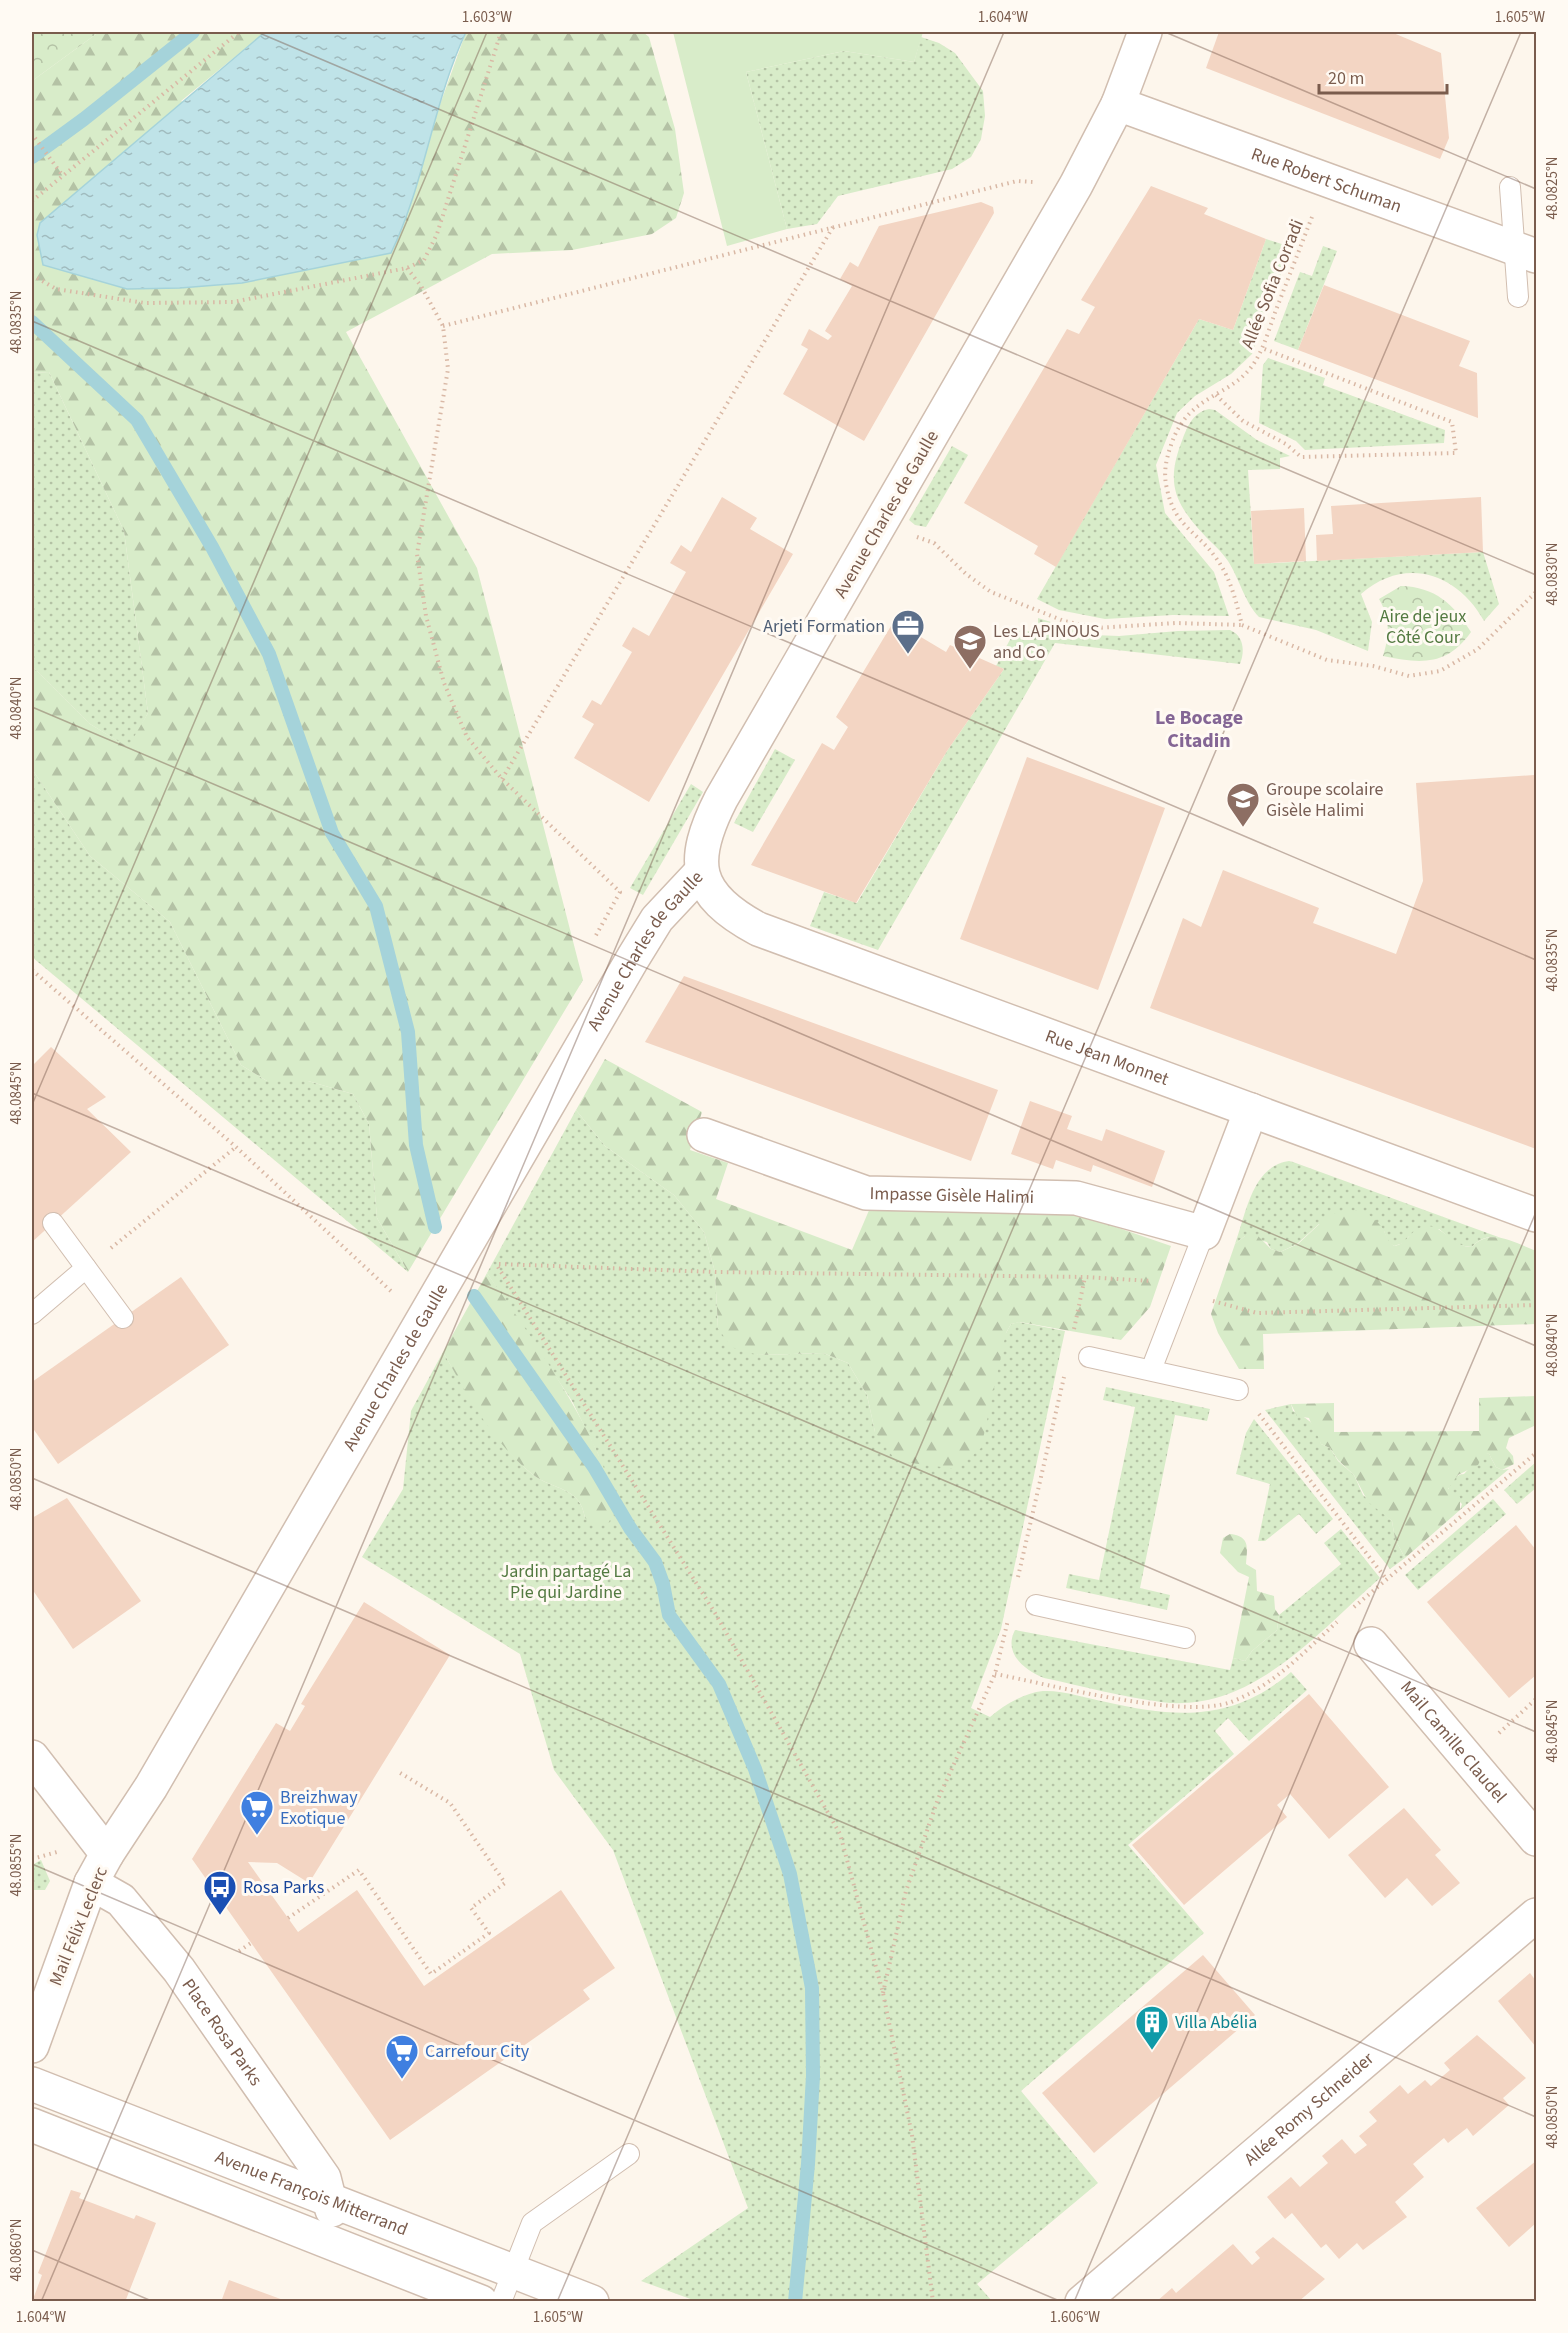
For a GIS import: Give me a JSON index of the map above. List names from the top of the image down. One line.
{"streets":{"street":["Rue Robert Schuman","Avenue Charles de Gaulle","Rue Jean Monnet","Impasse Gisèle Halimi","Mail Camille Claudel","Mail Félix Leclerc","Place Rosa Parks","Allée Romy Schneider","Avenue François Mitterrand"],"path":["Allée Sofia Corradi"]},"crossings":[["Rue Robert Schuman","Allée Sofia Corradi"],["Rue Robert Schuman","Avenue Charles de Gaulle"],["Avenue Charles de Gaulle","Rue Jean Monnet"],["Avenue Charles de Gaulle","Mail Félix Leclerc"],["Mail Félix Leclerc","Place Rosa Parks"],["Place Rosa Parks","Avenue François Mitterrand"]],"districts":["Le Bocage Citadin"],"parks":["Aire de jeux Côté Cour","Jardin partagé La Pie qui Jardine"],"places":{"office":["Arjeti Formation"],"school or university":["Les LAPINOUS and Co","Groupe scolaire Gisèle Halimi"],"supermarket":["Breizhway Exotique","Carrefour City"],"bus stop":["Rosa Parks"],"building":["Villa Abélia"]},"scale_bar":"20 m","coordinates":["1.603°W","1.604°W","1.605°W","48.0825°N","48.0835°N","48.0830°N","48.0840°N","48.0845°N","48.0850°N","48.0855°N","48.0860°N","1.606°W"]}
